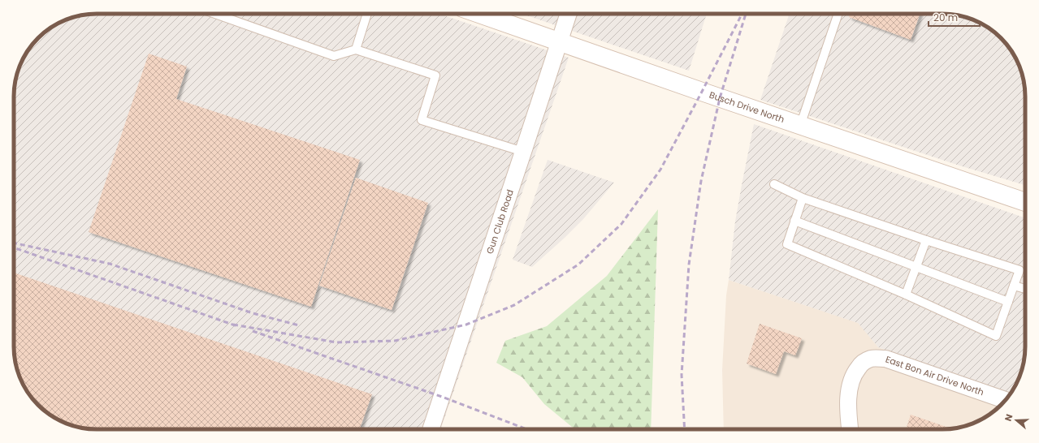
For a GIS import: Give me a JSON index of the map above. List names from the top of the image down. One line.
{"streets":{"street":["Busch Drive North","Gun Club Road","East Bon Air Drive North"]},"crossings":[["Busch Drive North","Gun Club Road"]],"scale_bar":"20 m","north":"left"}
